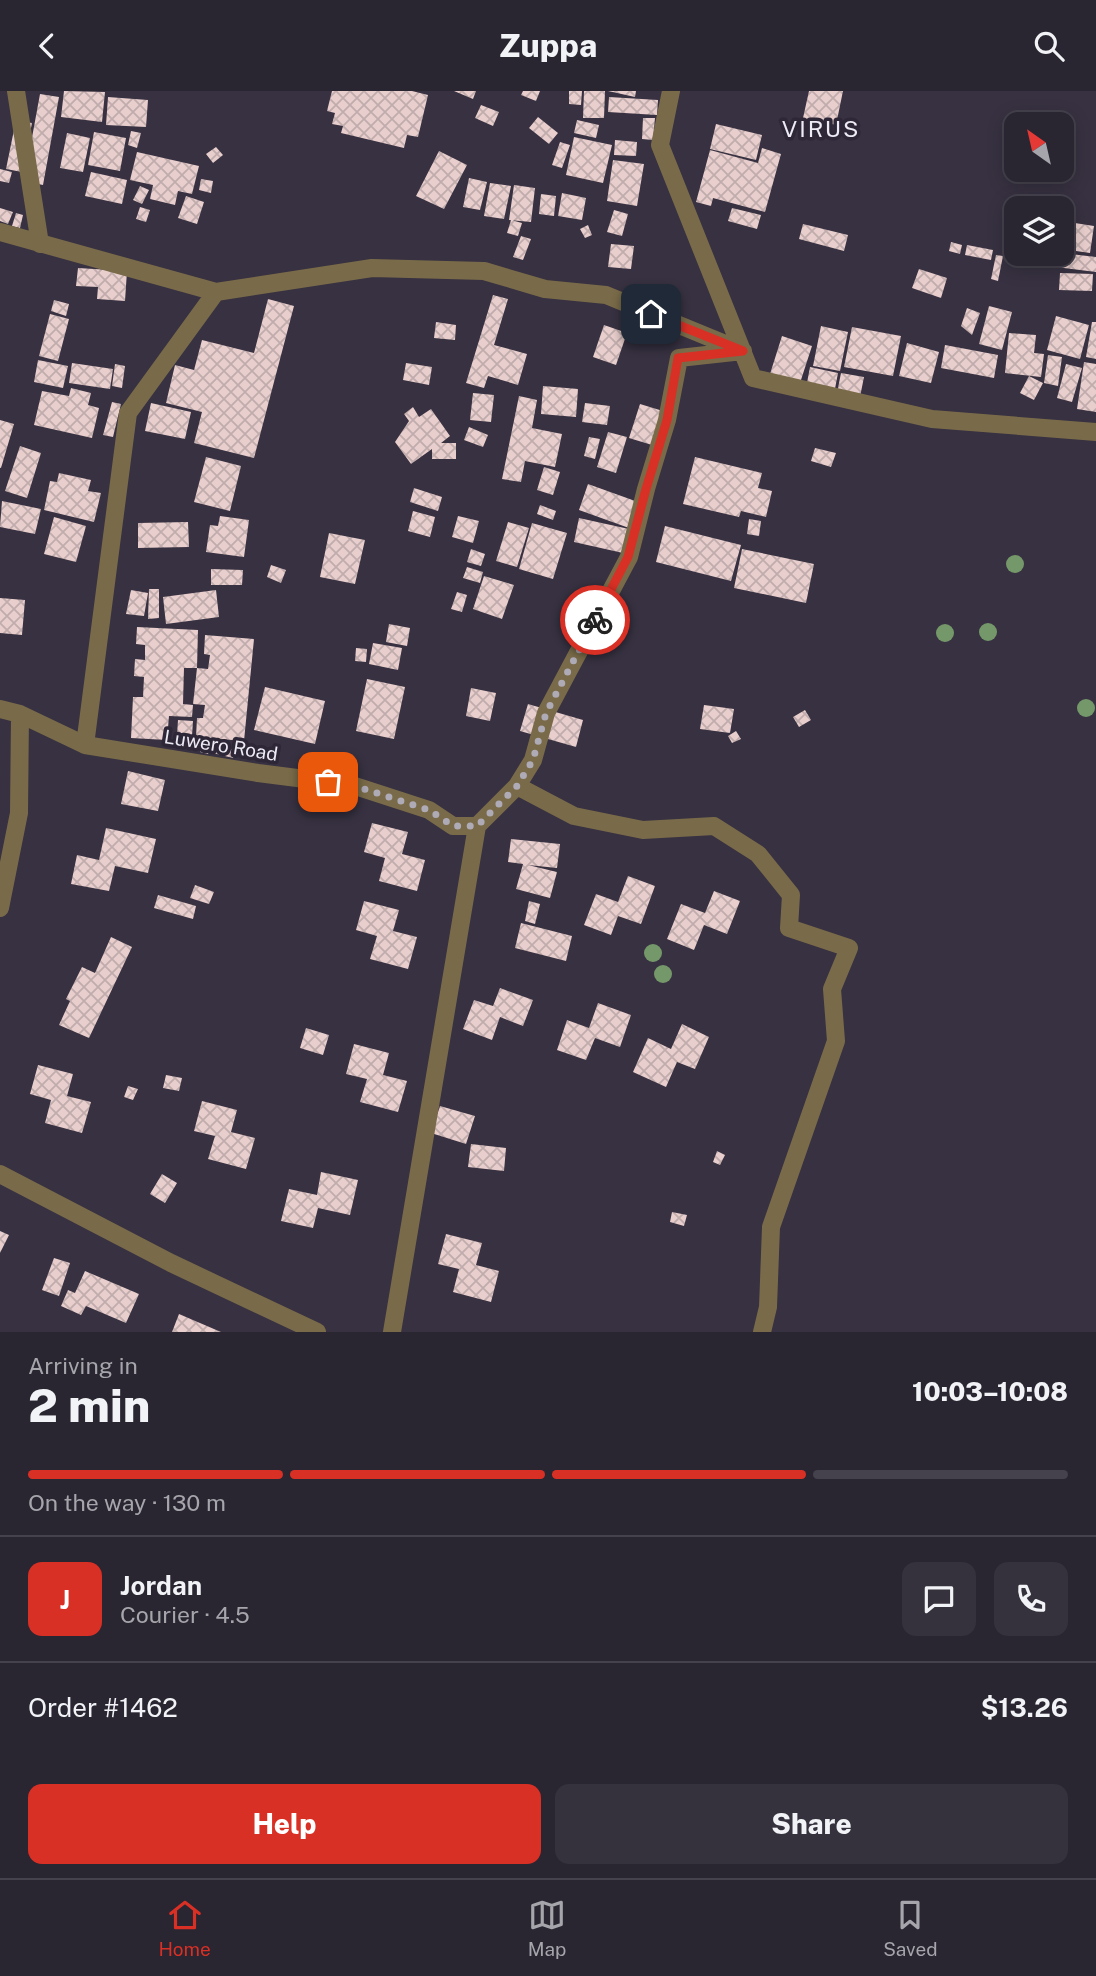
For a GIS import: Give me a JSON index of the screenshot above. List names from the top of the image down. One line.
{"streets":{"street":["Luwero Road"]},"districts":["VIRUS"],"north":"top left","page":{"header":"Zuppa","heading":["2 min","Arriving in","10:03–10:08"],"panel":["Jordan","Courier · 4.5","Order #1462","$13.26"],"bar":"On the way · 130 m","round":"J","buttons":["Help","Share"],"tabs":["Home","Map","Saved"]}}
